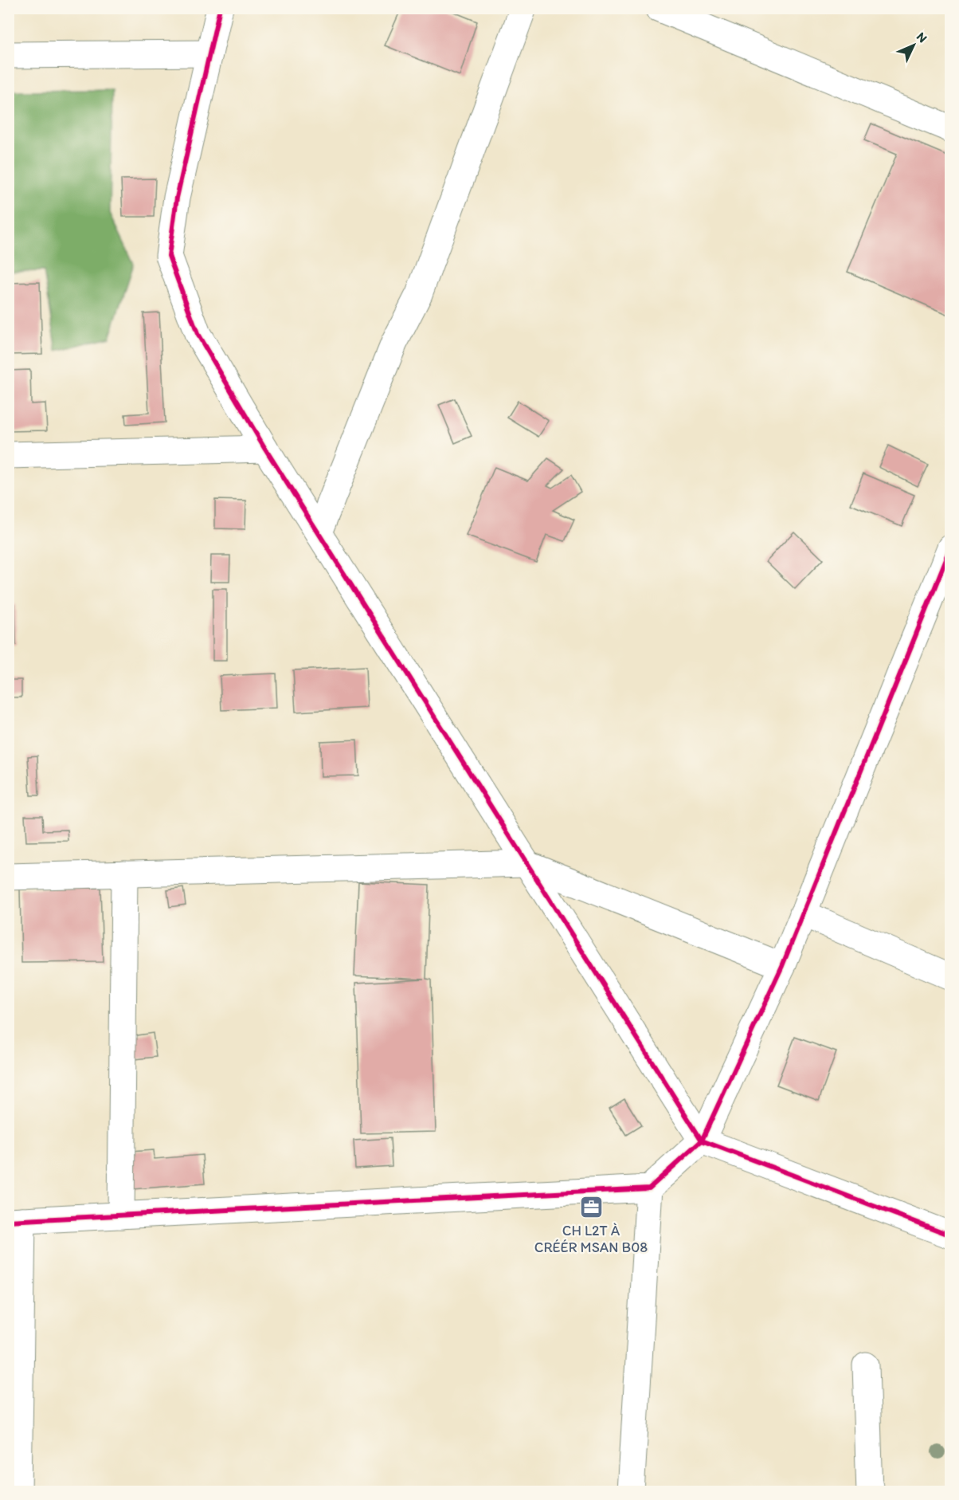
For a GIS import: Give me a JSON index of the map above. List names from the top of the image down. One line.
{"places":{"office":["CH L2T À CRÉÉR MSAN B08"]},"north":"top right"}
